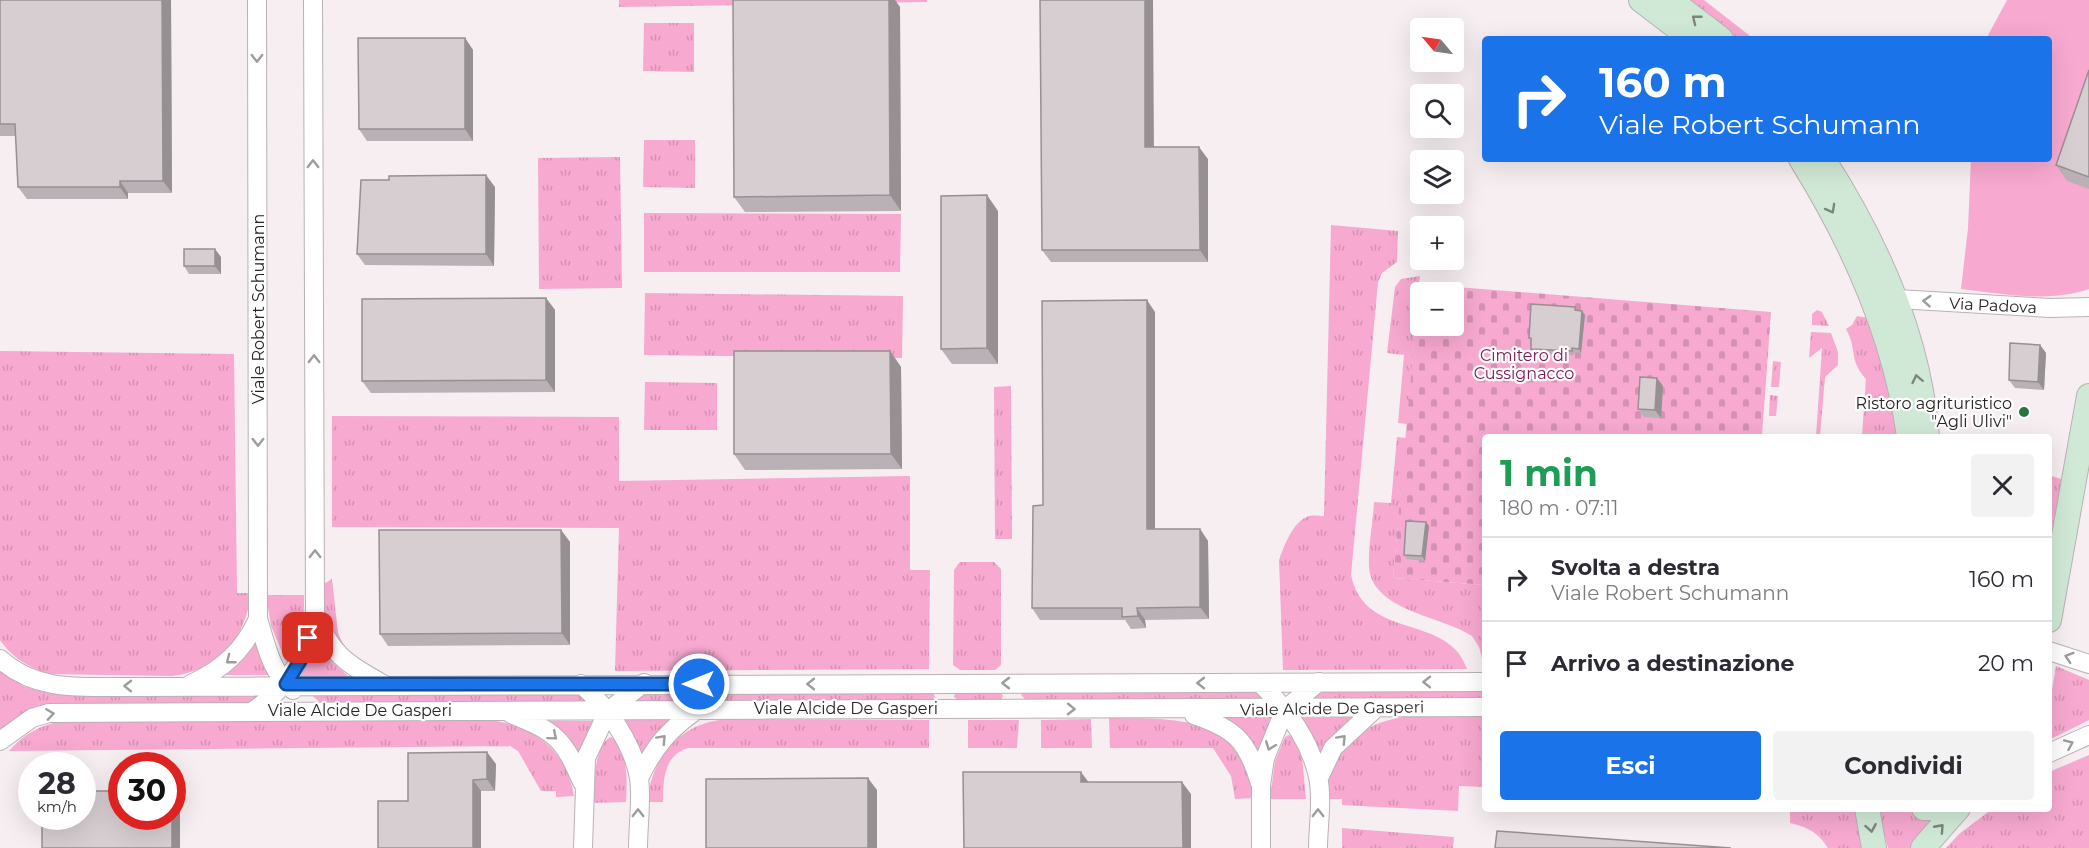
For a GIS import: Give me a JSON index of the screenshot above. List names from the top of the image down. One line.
{"streets":{"street":["Via Padova","Viale Robert Schumann","Viale Alcide De Gasperi"]},"crossings":[["Viale Robert Schumann","Viale Alcide De Gasperi"]],"one_way":["Via Padova"],"parks":["Cimitero di Cussignacco"],"places":["Ristoro agrituristico \"Agli Ulivi\""],"north":"top left","page":{"map_buttons":["+","−"],"turn":["160 m","Viale Robert Schumann"],"heading":["1 min","180 m · 07:11"],"list":[{"name":"Svolta a destra","note":"Viale Robert Schumann","value":"160 m"},{"name":"Arrivo a destinazione","value":"20 m"}],"buttons":["Esci","Condividi"],"speed":"28 km/h","limit":"30"}}
